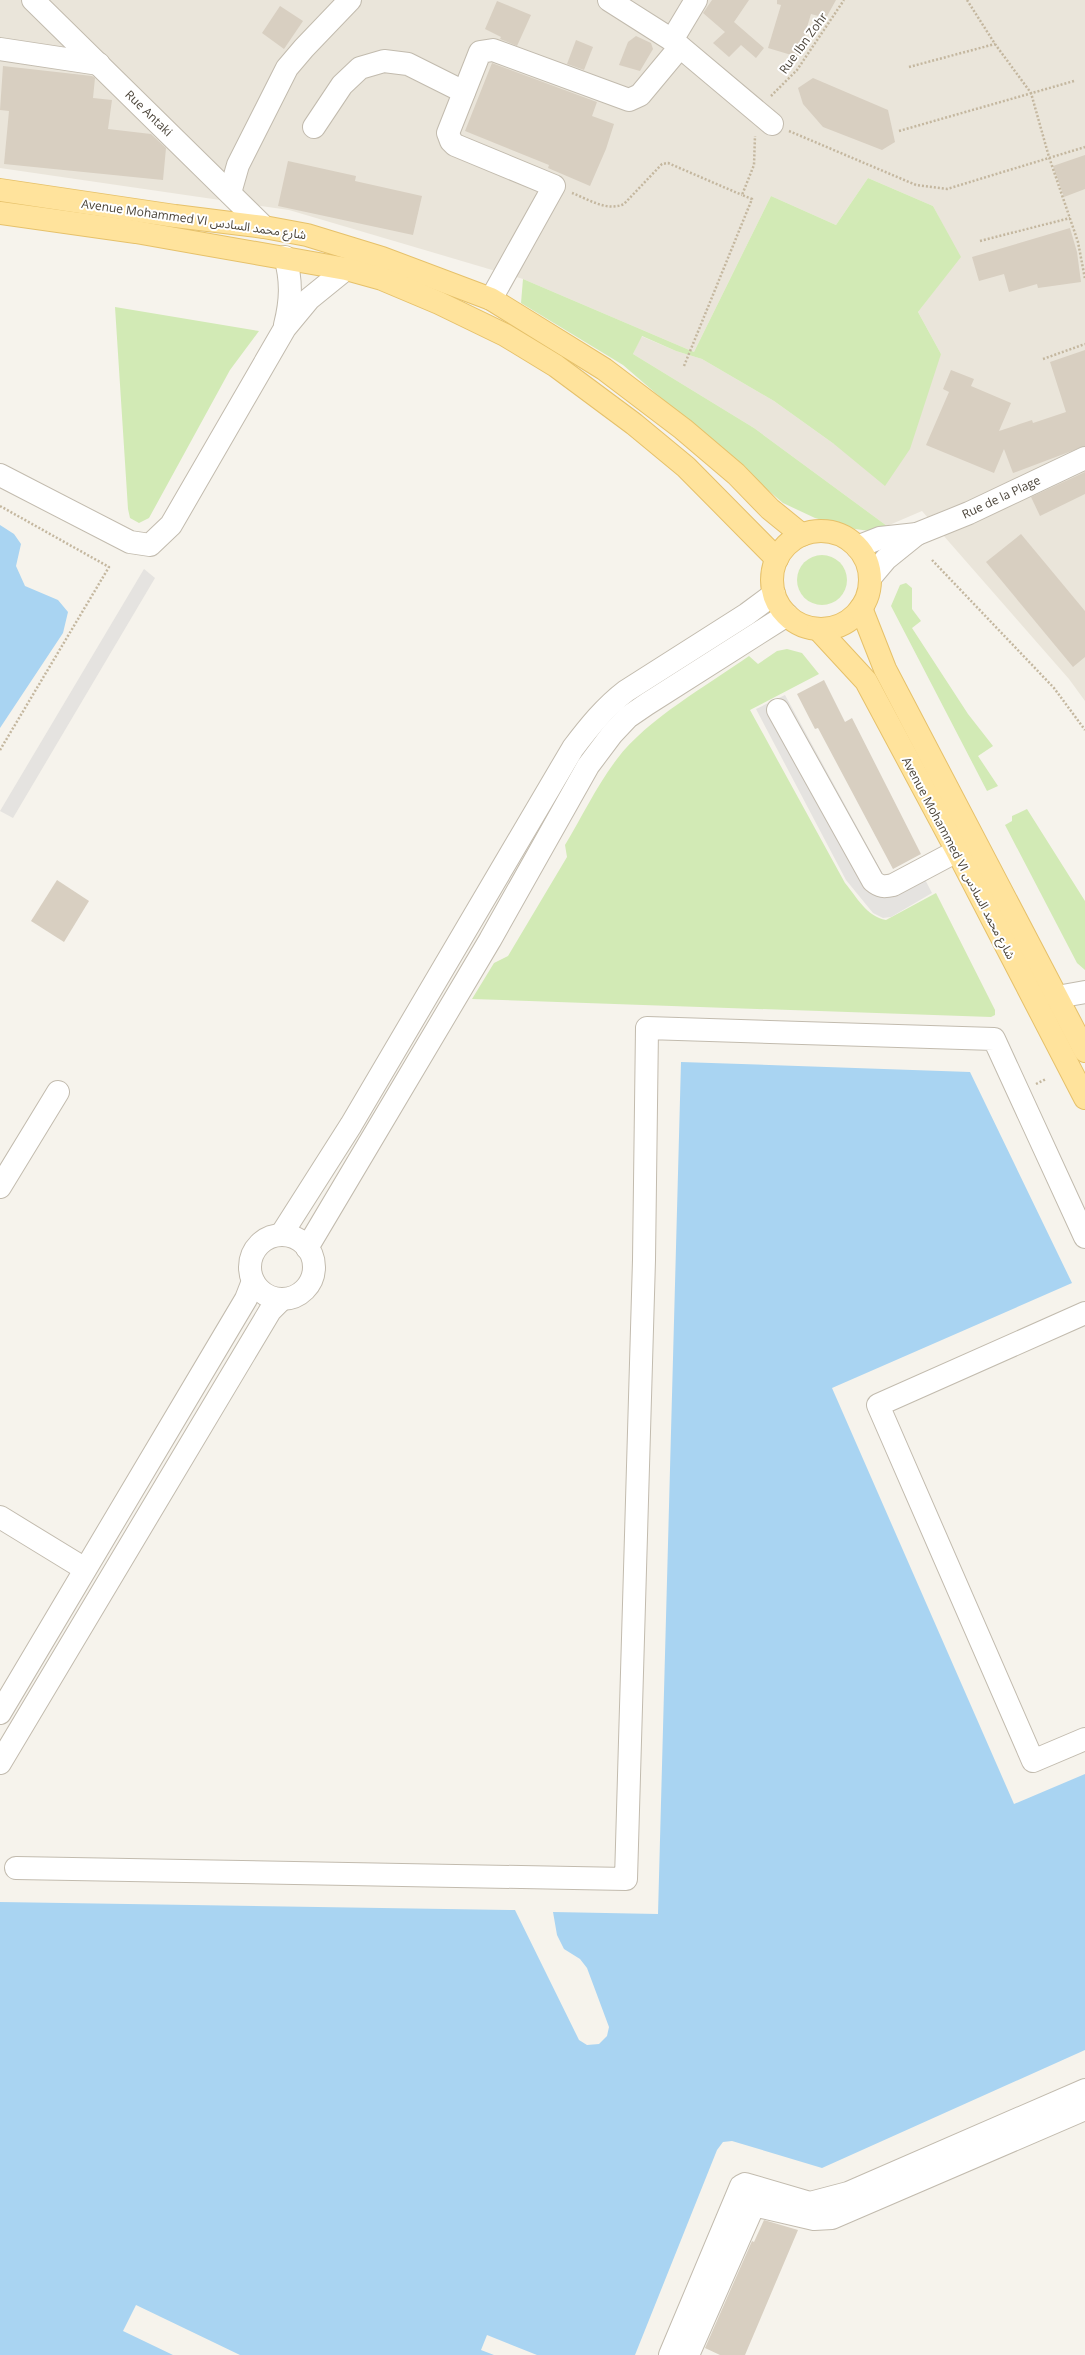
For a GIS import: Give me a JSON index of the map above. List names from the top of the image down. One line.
{"streets":{"main road":["Avenue Mohammed VI شارع محمد السادس"],"street":["Rue Antaki","Rue de la Plage"],"path":["Rue Ibn Zohr"]},"crossings":[["Rue Antaki","Avenue Mohammed VI شارع محمد السادس"]]}
